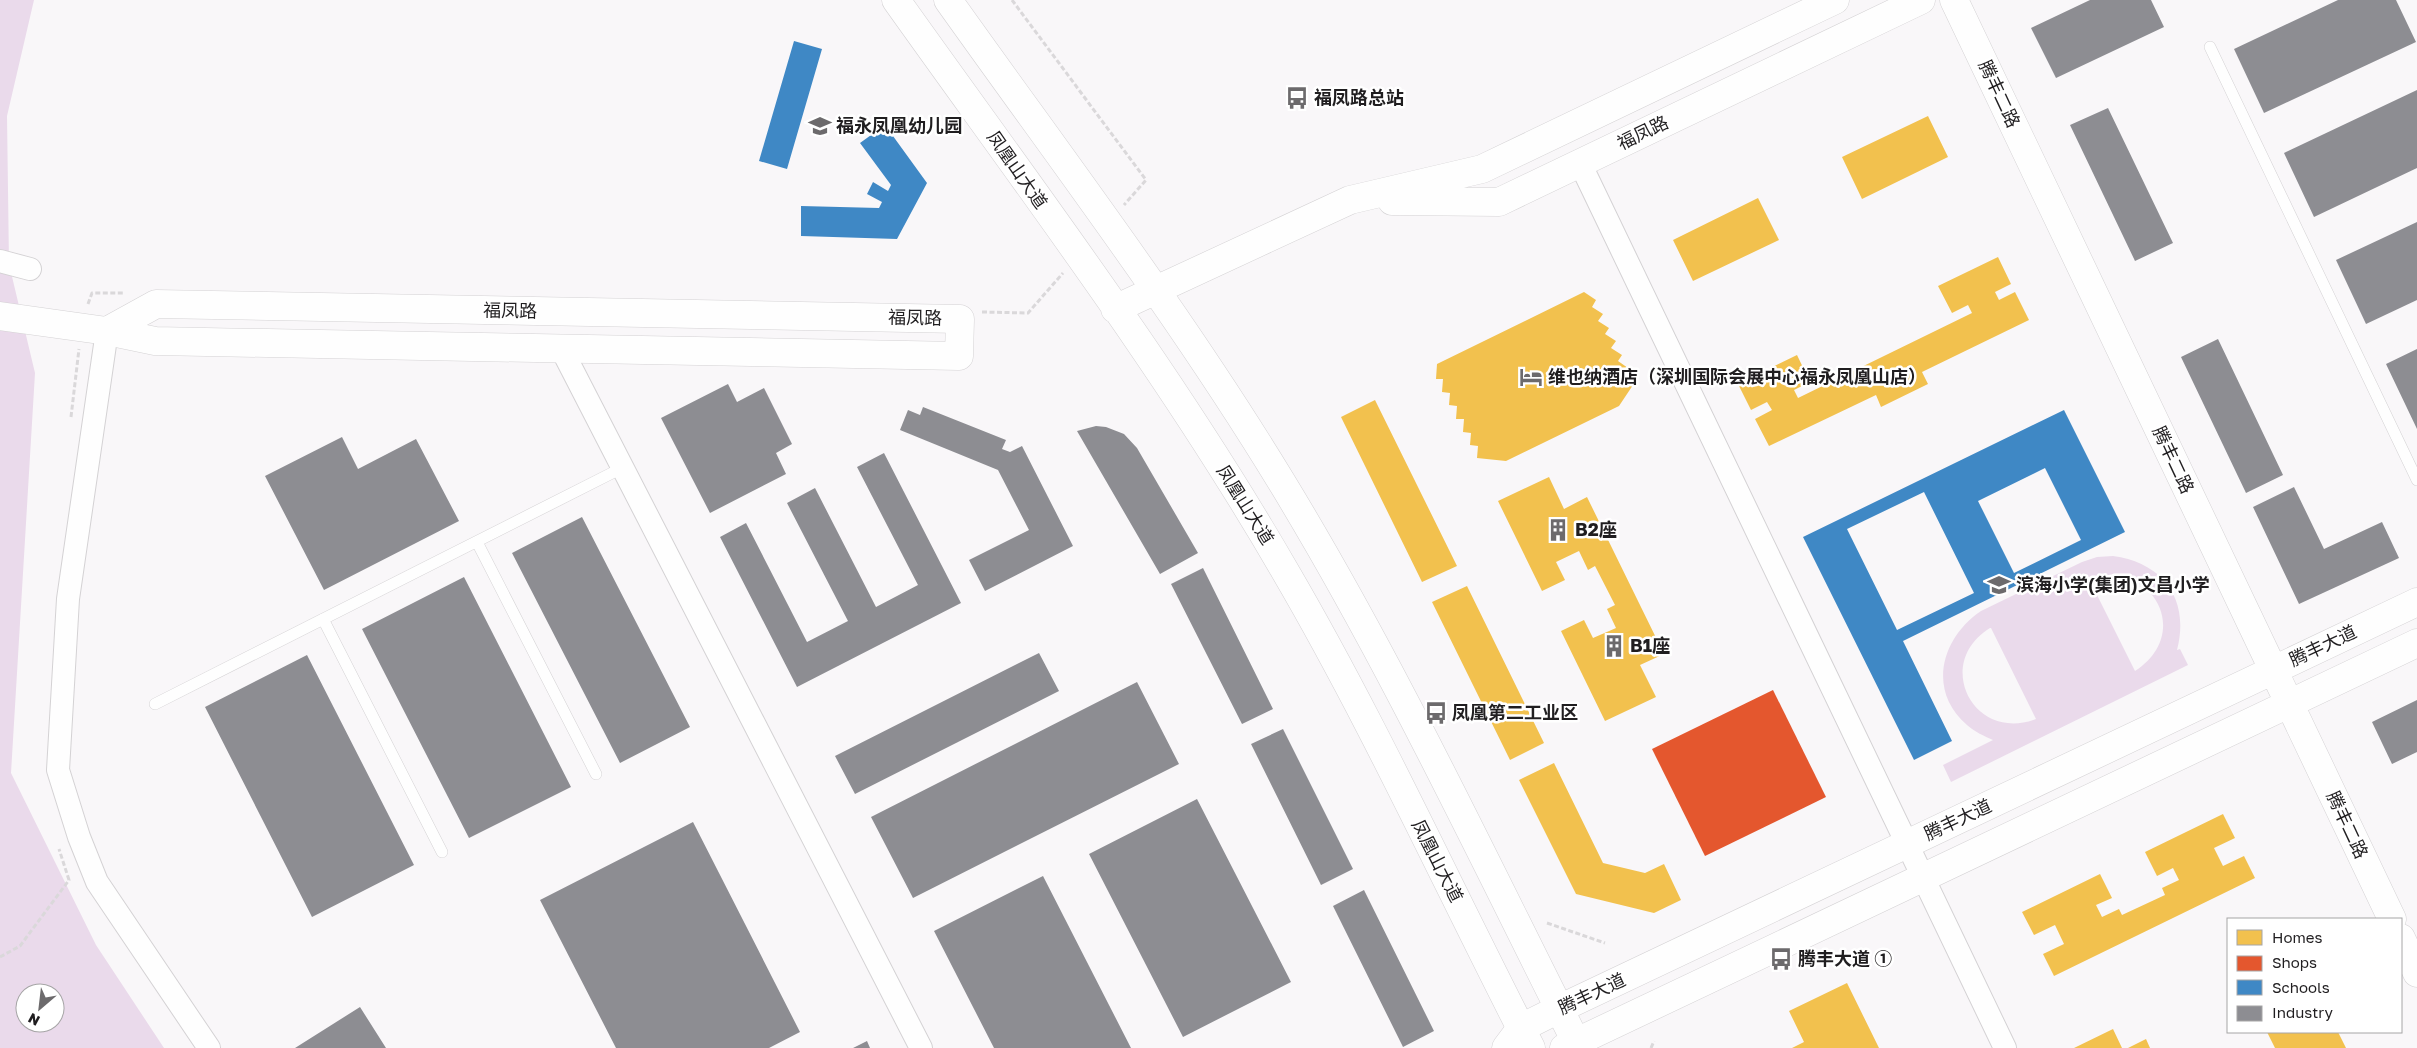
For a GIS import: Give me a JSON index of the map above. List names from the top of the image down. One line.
{"streets":{"main road":["腾丰二路","福凤路","凤凰山大道","腾丰大道"]},"crossings":[["腾丰二路","腾丰大道"],["福凤路","凤凰山大道"],["凤凰山大道","腾丰大道"]],"places":{"bus stop":["福凤路总站","凤凰第二工业区","腾丰大道 ①"],"school or university":["福永凤凰幼儿园","滨海小学(集团)文昌小学"],"hotel":["维也纳酒店（深圳国际会展中心福永凤凰山店）"],"building":["B2座","B1座"]},"legend":["Homes","Shops","Schools","Industry"],"north":"bottom left"}
